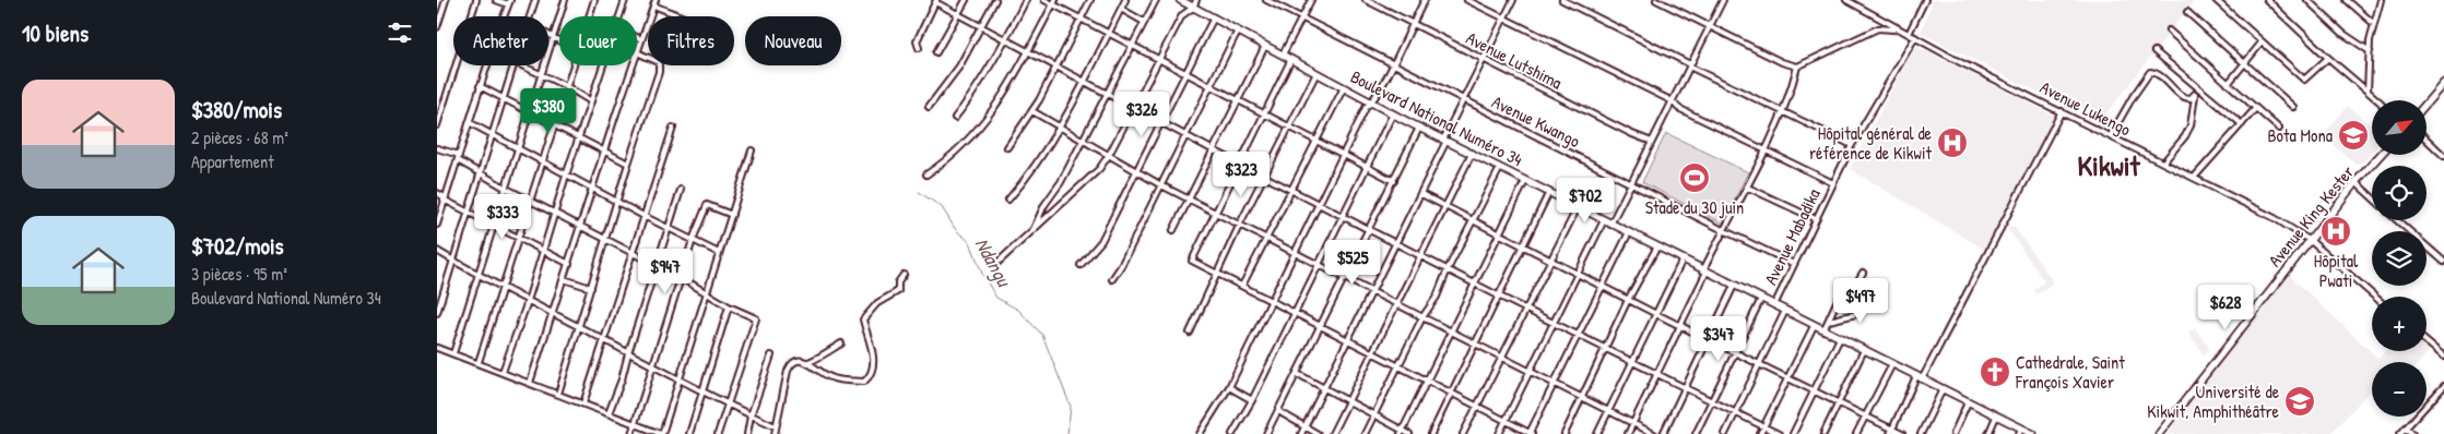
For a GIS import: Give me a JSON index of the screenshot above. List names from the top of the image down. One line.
{"streets":{"main road":["Boulevard National Numéro 34","Avenue King Kester"],"street":["Avenue Lutshima","Avenue Lukengo","Avenue Kwango","Avenue Mabadika"]},"crossings":[["Avenue Lukengo","Avenue King Kester"],["Avenue Lukengo","Avenue Mabadika"],["Boulevard National Numéro 34","Avenue Mabadika"],["Avenue Kwango","Avenue Mabadika"]],"districts":["Kikwit"],"water":["Ndangu"],"places":{"school or university":["Bota Mona","Université de Kikwit, Amphithéâtre"],"hospital":["Hôpital général de référence de Kikwit","Hôpital Pwati"],"sports":["Stade du 30 juin"],"church":["Cathedrale, Saint François Xavier"]},"north":"top right","page":{"heading":"10 biens","chip":["Acheter","Louer","Filtres","Nouveau"],"list":[{"name":"$380/mois","note":"2 pièces · 68 m² · Appartement"},{"name":"$702/mois","note":"3 pièces · 95 m² · Boulevard National Numéro 34"}],"price":["$380","$326","$323","$702","$333","$525","$947","$497","$628","$347"],"map_buttons":["+","−"]}}
